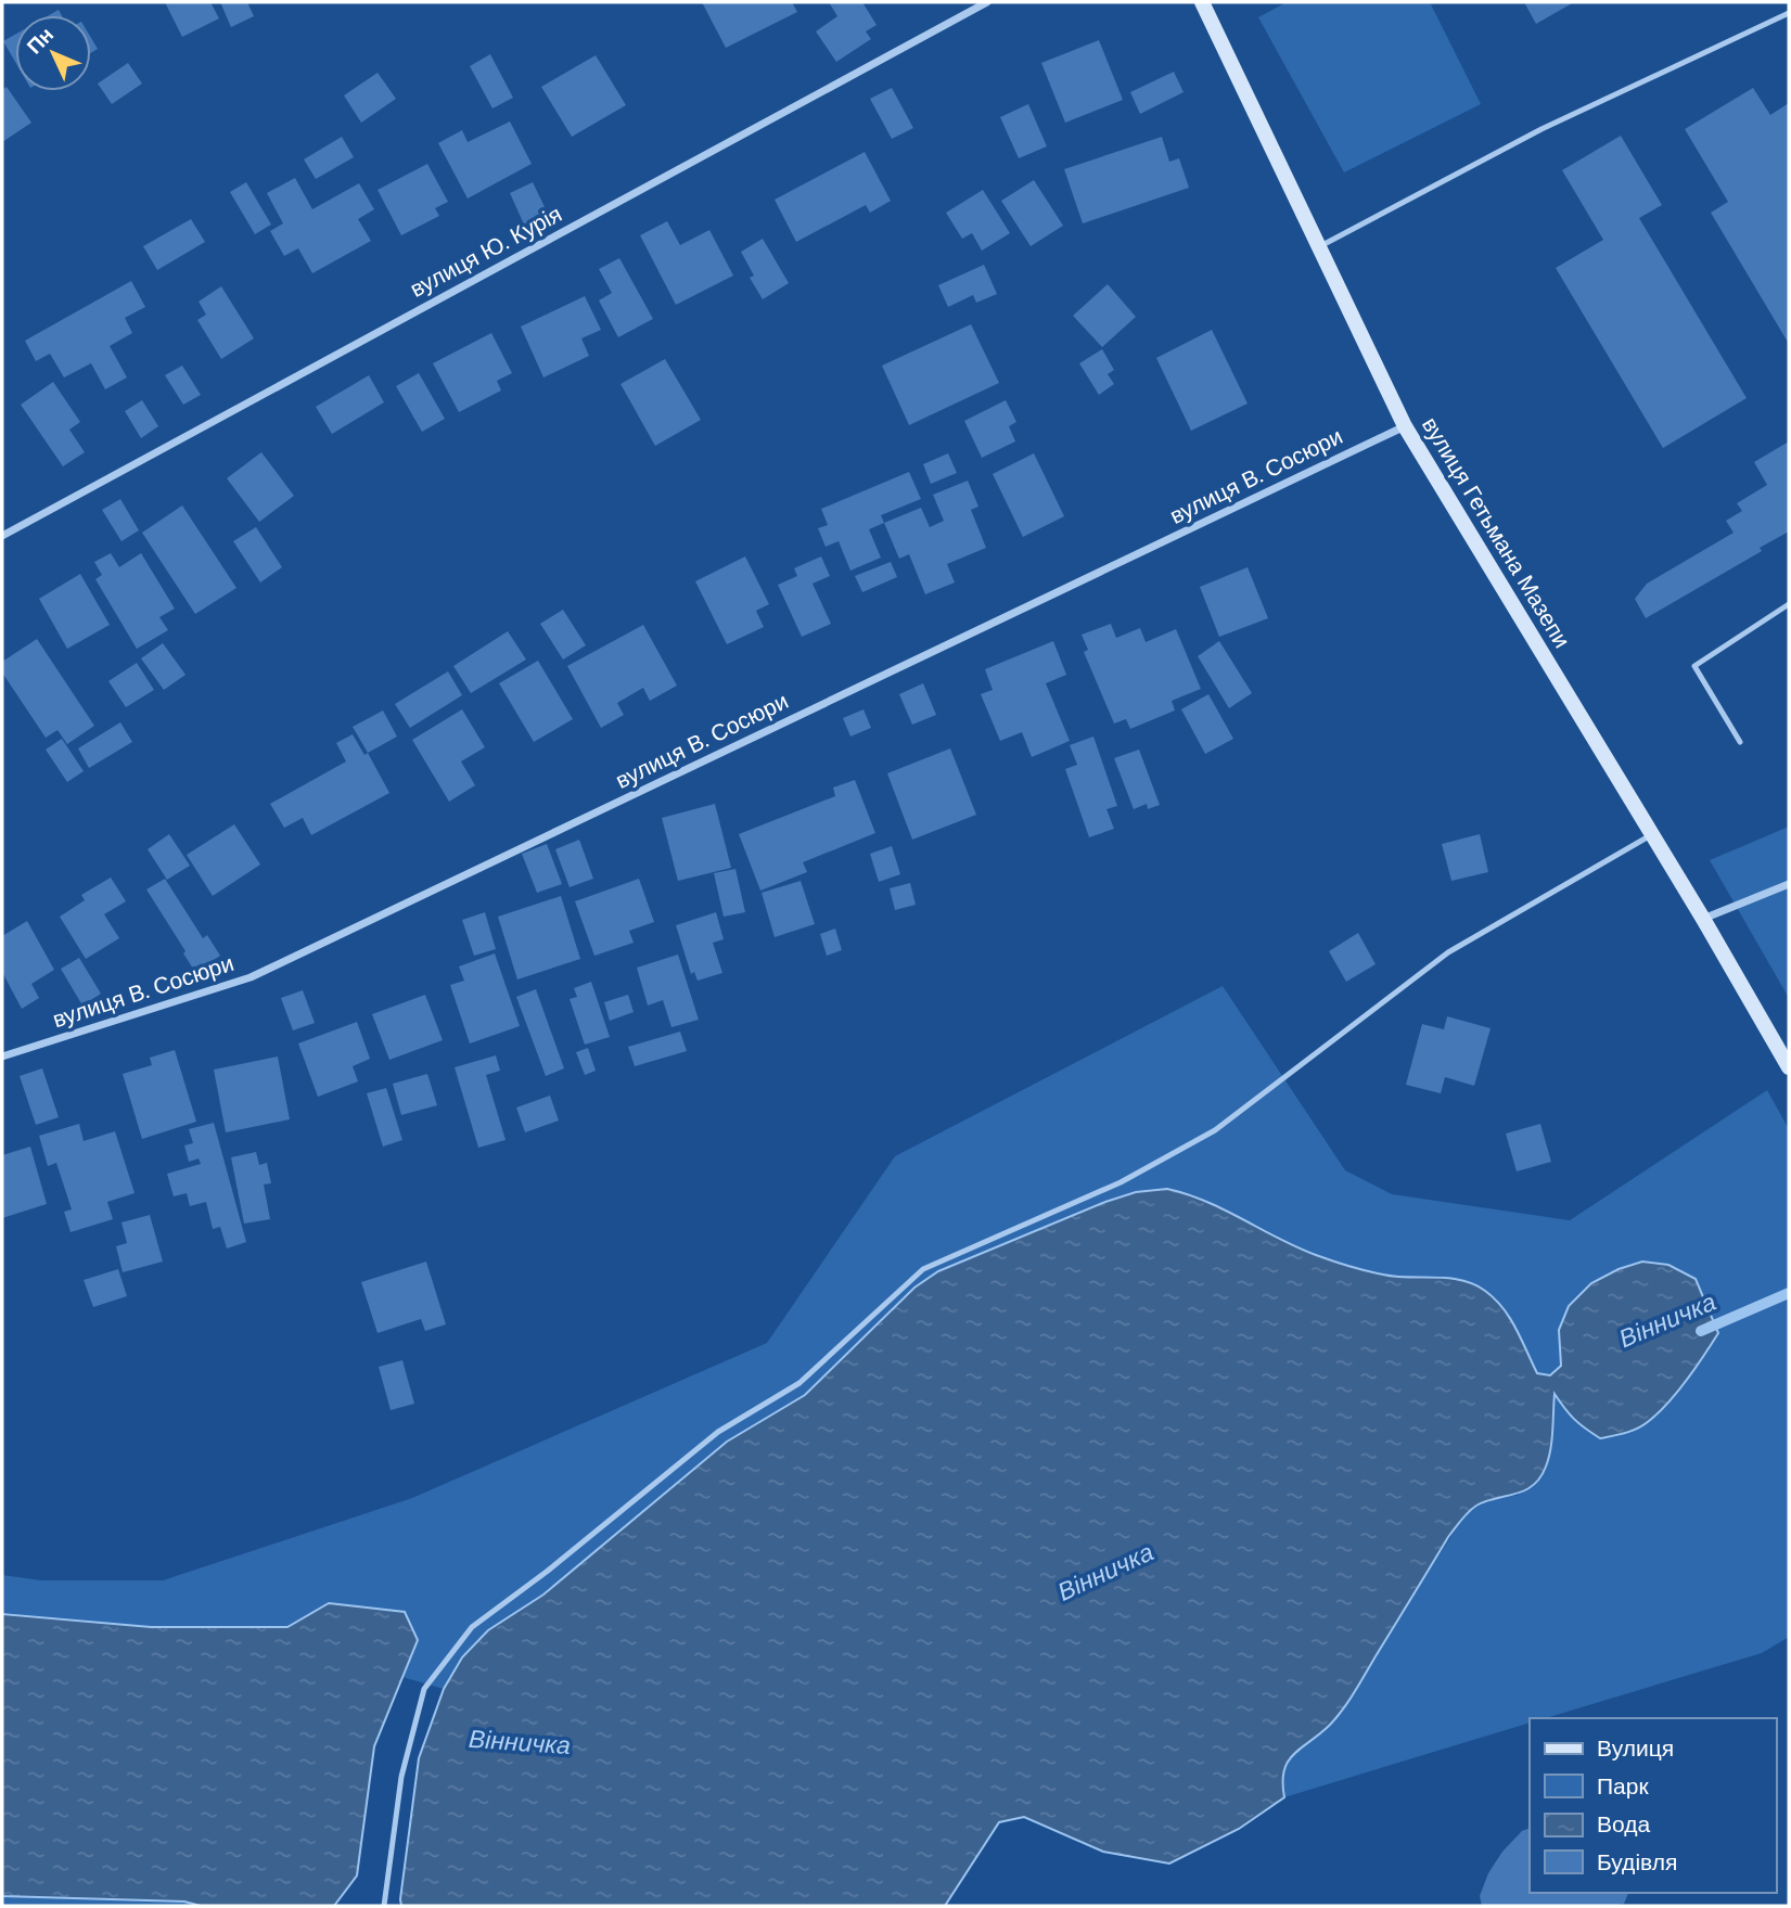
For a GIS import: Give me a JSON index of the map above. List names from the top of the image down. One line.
{"streets":{"street":["вулиця Ю. Курія","вулиця В. Сосюри","вулиця Гетьмана Мазепи"]},"crossings":[["вулиця В. Сосюри","вулиця Гетьмана Мазепи"]],"water":["Вінничка"],"legend":["Вулиця","Парк","Вода","Будівля"],"north":"top left"}
